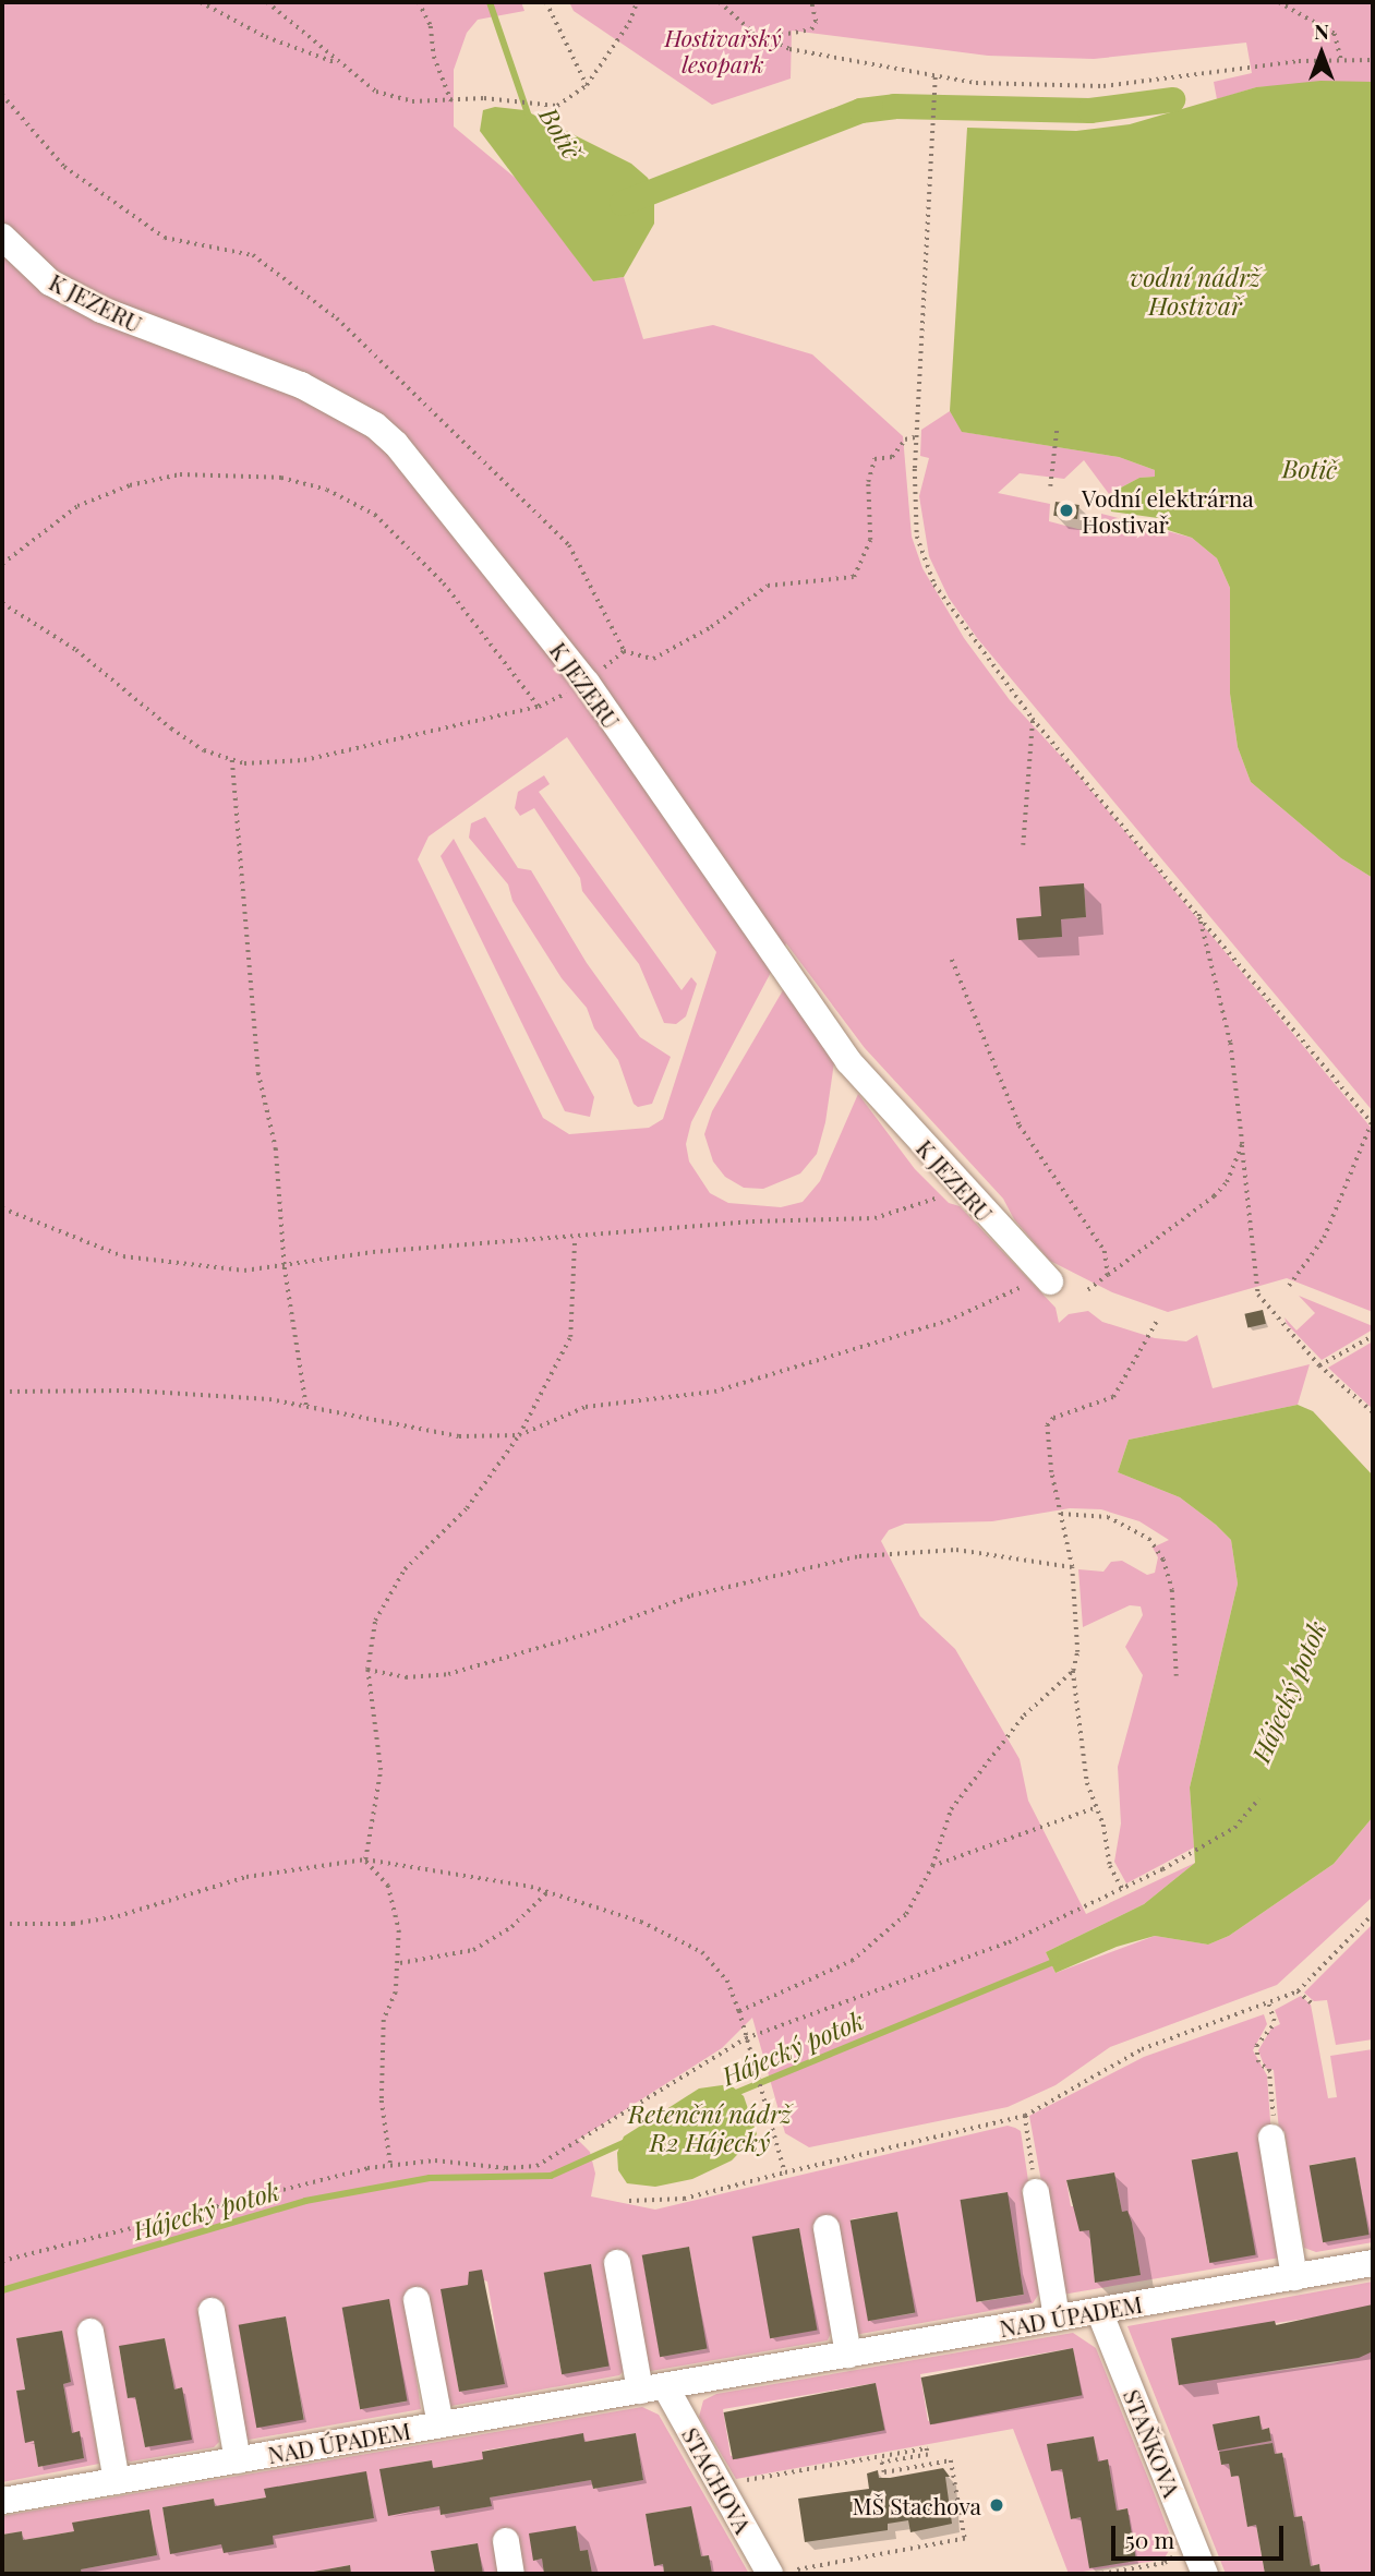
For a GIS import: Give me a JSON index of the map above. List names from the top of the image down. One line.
{"streets":{"street":["K JEZERU","NAD ÚPADEM","STAŇKOVA","STACHOVA"]},"crossings":[["NAD ÚPADEM","STAŇKOVA"],["NAD ÚPADEM","STACHOVA"]],"water":["Botič","vodní nádrž Hostivař","Hájecký potok","Retenční nádrž R2 Hájecký"],"parks":["Hostivařský lesopark"],"places":["Vodní elektrárna Hostivař","MŠ Stachova"],"scale_bar":"50 m","north":"top"}
